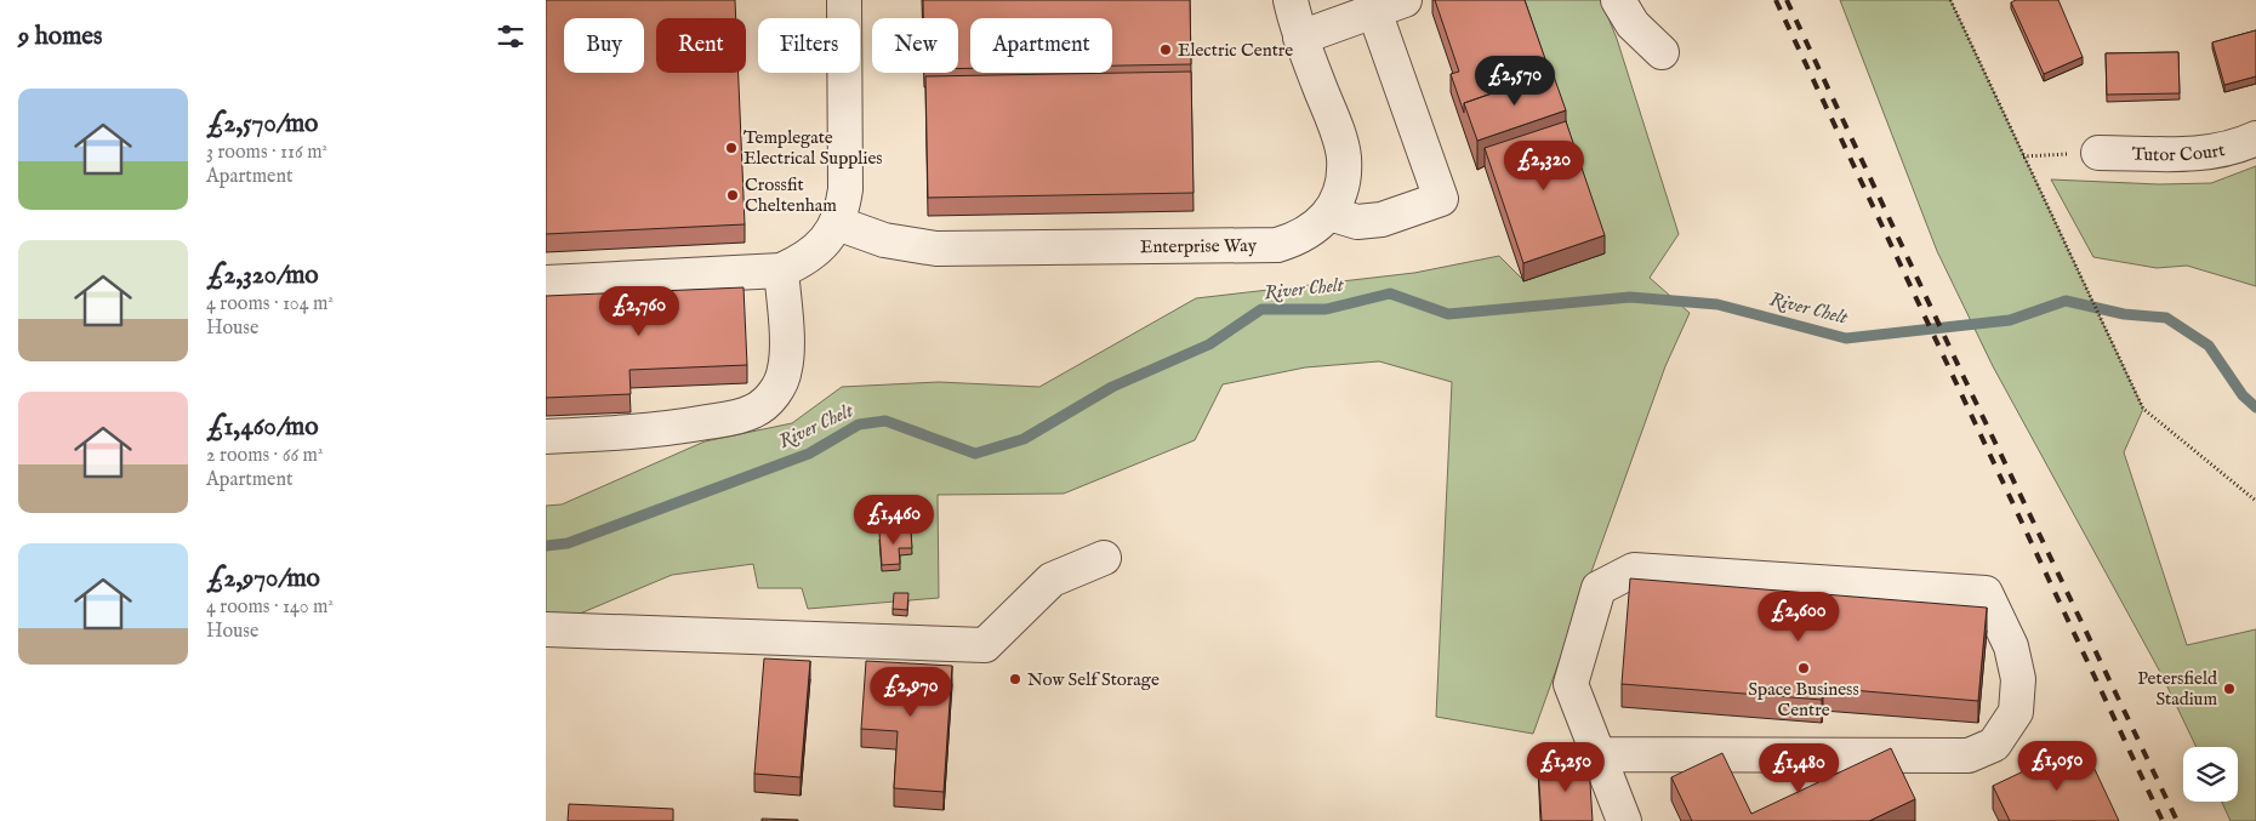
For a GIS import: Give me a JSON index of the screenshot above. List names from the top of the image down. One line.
{"streets":{"street":["Tutor Court","Enterprise Way"]},"water":["River Chelt"],"places":["Electric Centre","Templegate Electrical Supplies","Crossfit Cheltenham","Space Business Centre","Now Self Storage","Petersfield Stadium"],"page":{"heading":"9 homes","chip":["Buy","Rent","Filters","New","Apartment"],"price":["£2,570","£2,320","£2,760","£1,460","£2,600","£2,970","£1,050","£1,250","£1,480"],"list":[{"name":"£2,570/mo","note":"3 rooms · 116 m² · Apartment"},{"name":"£2,320/mo","note":"4 rooms · 104 m² · House"},{"name":"£1,460/mo","note":"2 rooms · 66 m² · Apartment"},{"name":"£2,970/mo","note":"4 rooms · 140 m² · House"}]}}
